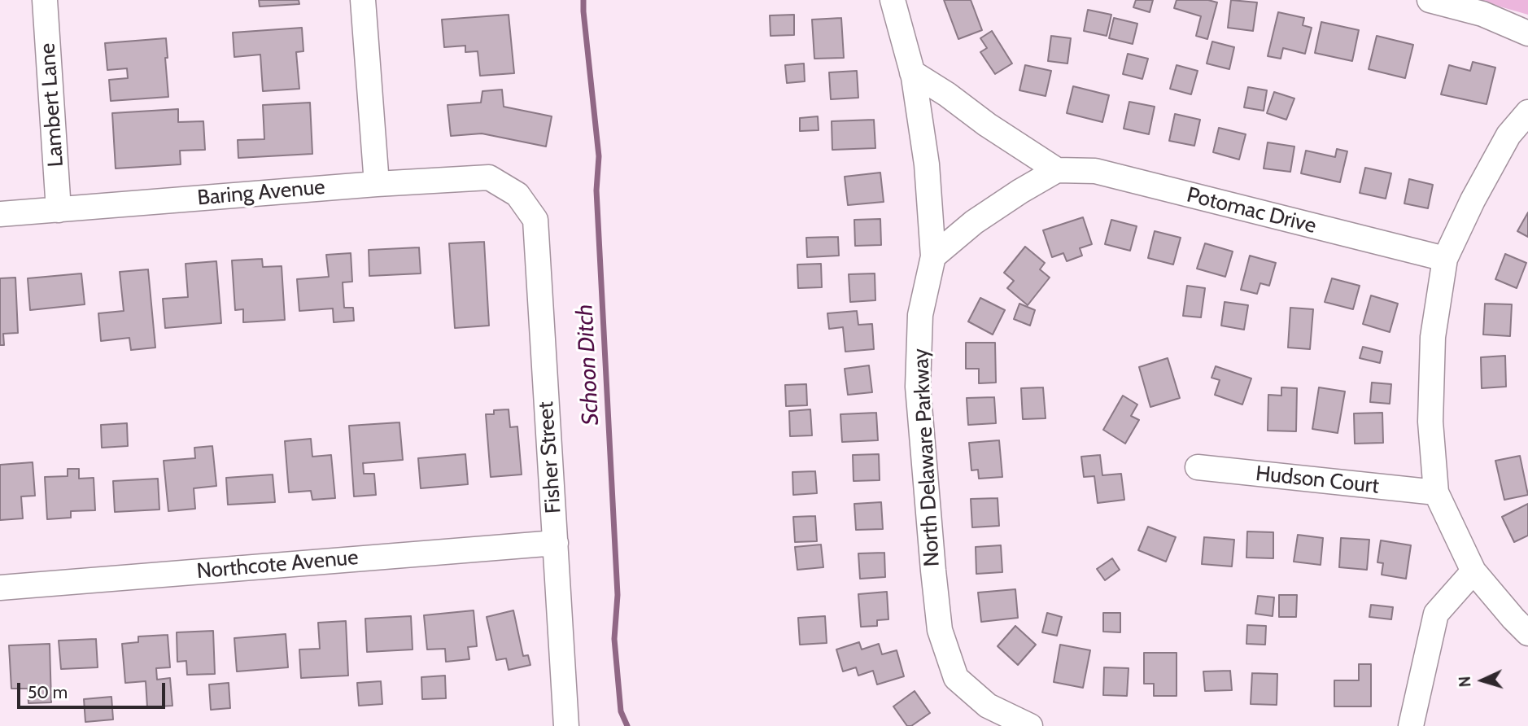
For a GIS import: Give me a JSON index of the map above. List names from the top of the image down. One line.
{"streets":{"street":["Lambert Lane","Baring Avenue","Potomac Drive","Fisher Street","North Delaware Parkway","Hudson Court","Northcote Avenue"]},"crossings":[["Lambert Lane","Baring Avenue"],["Baring Avenue","Fisher Street"],["Fisher Street","Northcote Avenue"]],"water":["Schoon Ditch"],"scale_bar":"50 m","north":"left"}
